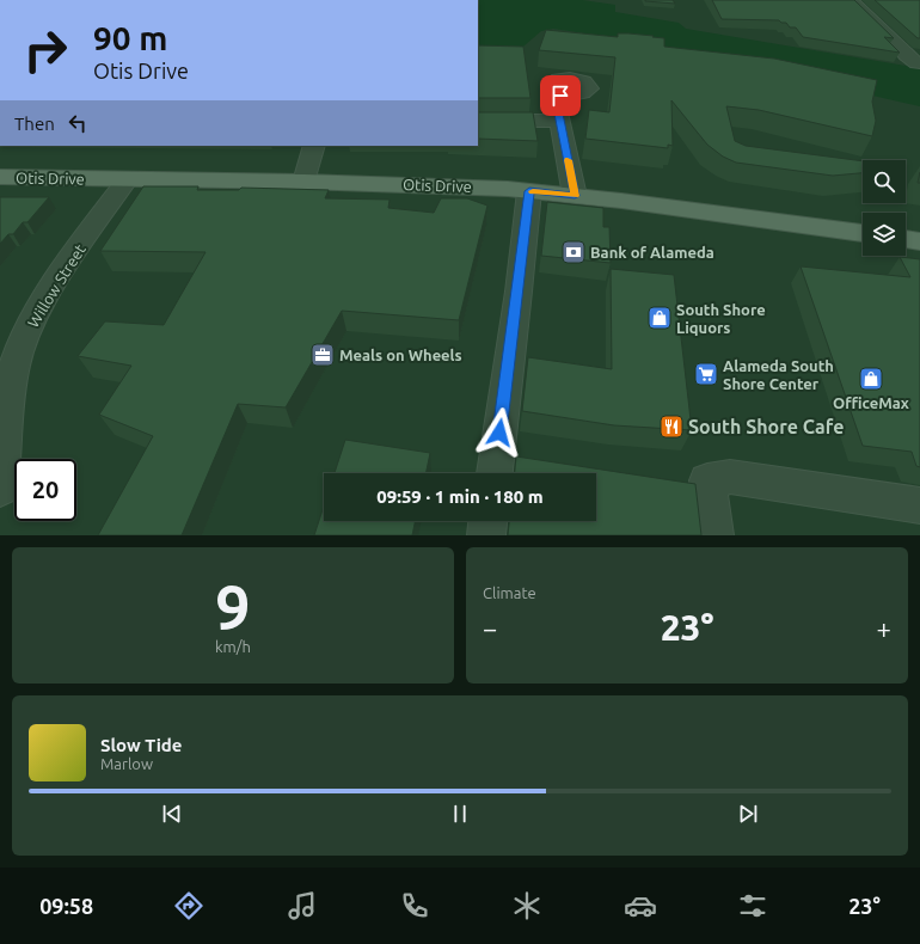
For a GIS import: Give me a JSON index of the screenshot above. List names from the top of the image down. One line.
{"streets":{"main road":["Otis Drive"],"street":["Willow Street"]},"crossings":[["Otis Drive","Willow Street"]],"places":{"bank":["Bank of Alameda"],"shop":["South Shore Liquors","OfficeMax"],"office":["Meals on Wheels"],"supermarket":["Alameda South Shore Center"],"restaurant":["South Shore Cafe"]},"page":{"turn":["90 m","Otis Drive"],"then":"Then","limit":"20","trip":"09:59 · 1 min · 180 m","tile":[["9","km/h"],"Climate"],"heat":["−","23°","+"],"song":["Slow Tide","Marlow"],"tabs":["09:58","23°"]}}
